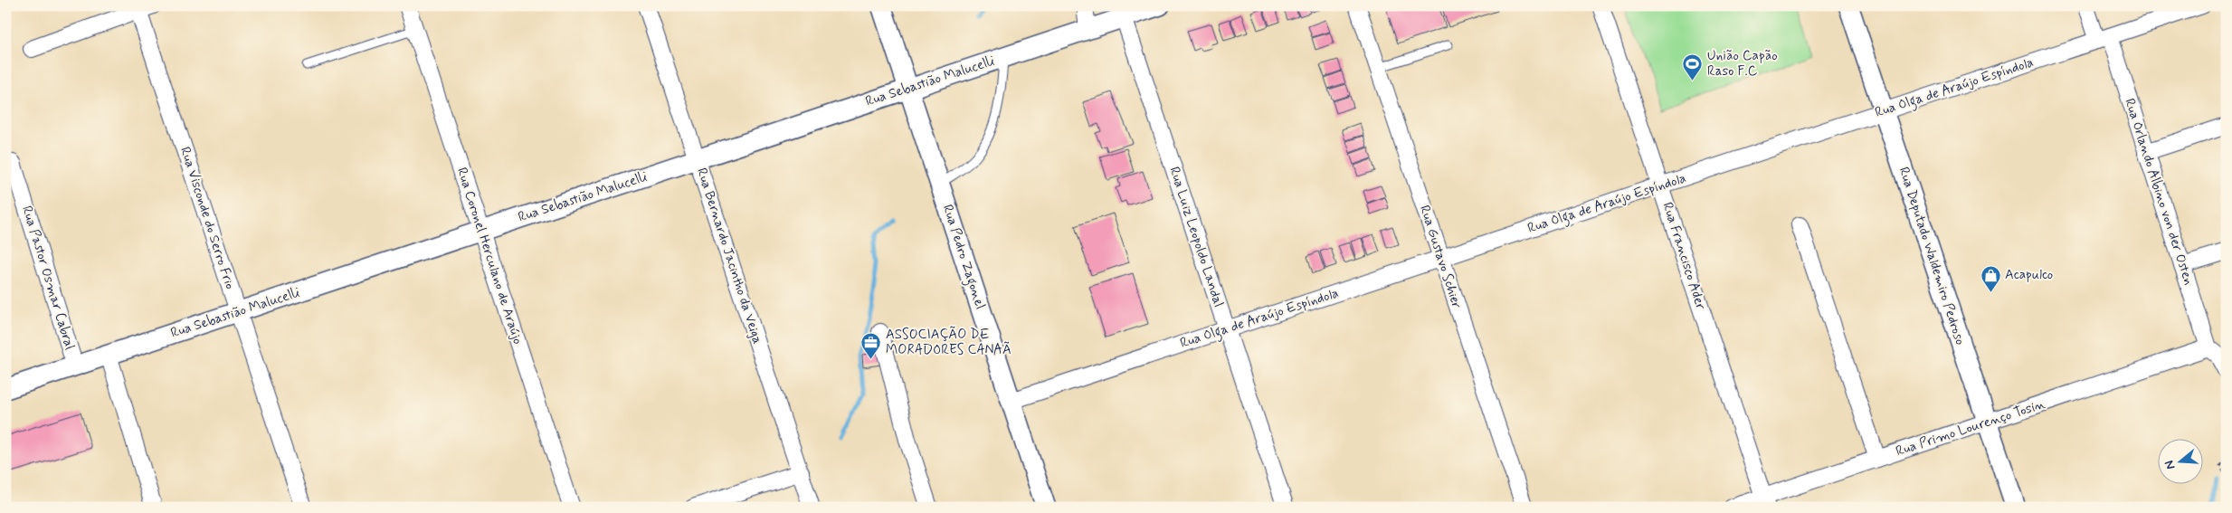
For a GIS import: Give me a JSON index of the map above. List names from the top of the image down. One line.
{"streets":{"street":["Rua Sebastião Malucelli","Rua Olga de Araújo Espíndola","Rua Orlando Albino von der Osten","Rua Visconde do Serro Frio","Rua Luiz Leopoldo Landal","Rua Coronel Herculano de Araújo","Rua Bernardo Jacintho da Veiga","Rua Francisco Ader","Rua Deputado Waldemiro Pedroso","Rua Pedro Zagonel","Rua Gustavo Schier","Rua Pastor Osmar Cabral","Rua Primo Lourenço Tosin"]},"crossings":[["Rua Sebastião Malucelli","Rua Visconde do Serro Frio"],["Rua Sebastião Malucelli","Rua Luiz Leopoldo Landal"],["Rua Sebastião Malucelli","Rua Coronel Herculano de Araújo"],["Rua Sebastião Malucelli","Rua Bernardo Jacintho da Veiga"],["Rua Sebastião Malucelli","Rua Pedro Zagonel"],["Rua Sebastião Malucelli","Rua Pastor Osmar Cabral"],["Rua Olga de Araújo Espíndola","Rua Orlando Albino von der Osten"],["Rua Olga de Araújo Espíndola","Rua Luiz Leopoldo Landal"],["Rua Olga de Araújo Espíndola","Rua Francisco Ader"],["Rua Olga de Araújo Espíndola","Rua Deputado Waldemiro Pedroso"],["Rua Olga de Araújo Espíndola","Rua Pedro Zagonel"],["Rua Olga de Araújo Espíndola","Rua Gustavo Schier"],["Rua Orlando Albino von der Osten","Rua Primo Lourenço Tosin"],["Rua Francisco Ader","Rua Primo Lourenço Tosin"],["Rua Deputado Waldemiro Pedroso","Rua Primo Lourenço Tosin"]],"places":{"sports":["União Capão Raso F.C"],"shop":["Acapulco"],"office":["ASSOCIAÇÃO DE MORADORES CANAÃ"]},"north":"left"}
